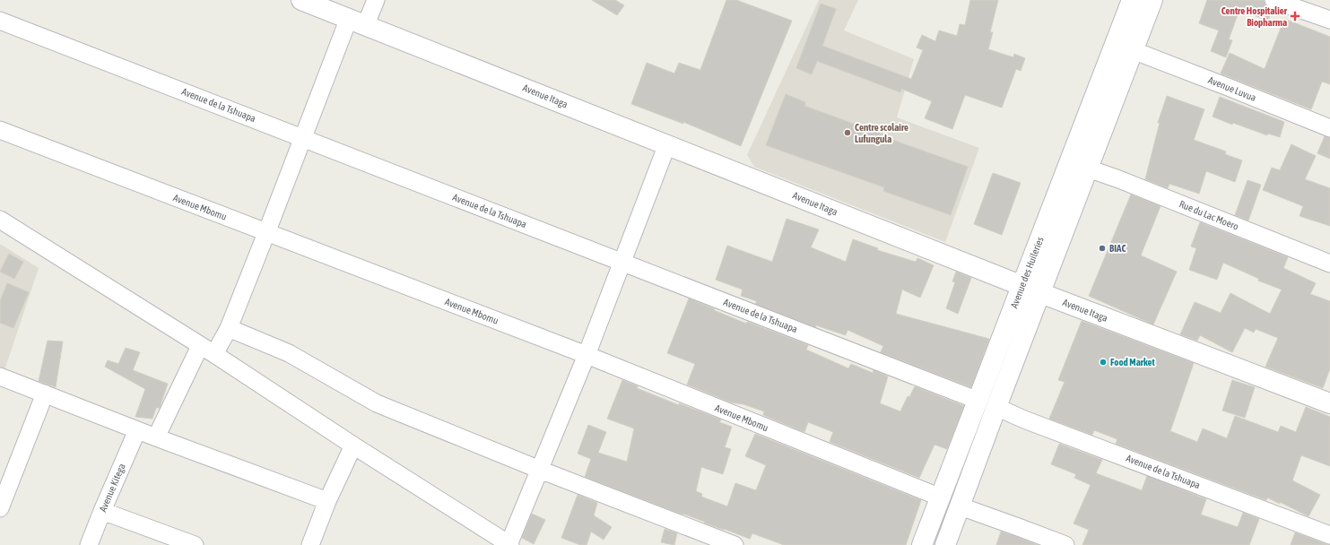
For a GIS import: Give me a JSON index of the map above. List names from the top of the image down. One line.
{"streets":{"main road":["Avenue Itaga","Avenue des Huileries"],"street":["Avenue Luvua","Avenue de la Tshuapa","Avenue Mbomu","Rue du Lac Moero","Avenue Kitega"]},"crossings":[["Avenue Luvua","Avenue des Huileries"],["Avenue Itaga","Avenue des Huileries"],["Avenue de la Tshuapa","Avenue des Huileries"],["Avenue Mbomu","Avenue des Huileries"],["Rue du Lac Moero","Avenue des Huileries"]],"places":{"health":["Centre Hospitalier Biopharma"],"other":["Centre scolaire Lufungula","BIAC","Food Market"]}}
